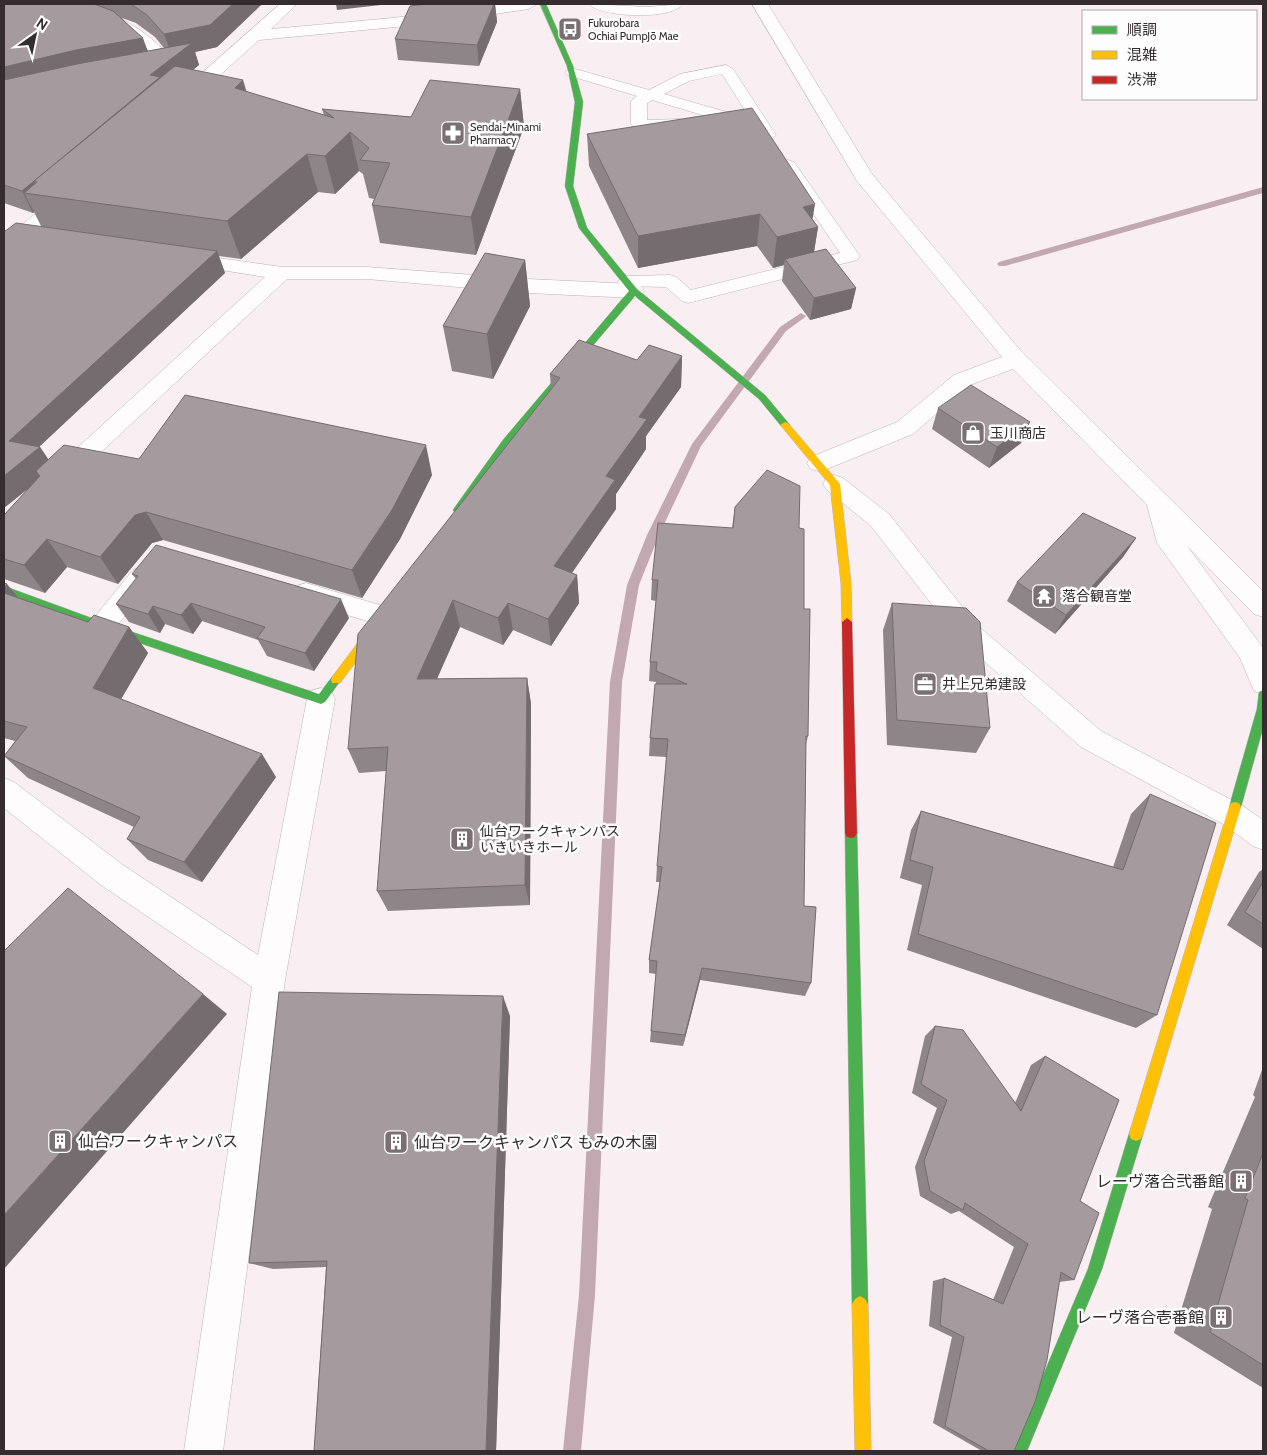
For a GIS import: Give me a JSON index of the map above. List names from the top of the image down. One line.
{"places":{"bus stop":["Fukurobara Ochiai PumpJō Mae"],"pharmacy":["Sendai-Minami Pharmacy"],"shop":["玉川商店"],"temple":["落合観音堂"],"office":["井上兄弟建設"],"building":["仙台ワークキャンパス いきいきホール","仙台ワークキャンパス","仙台ワークキャンパス もみの木園","レーヴ落合弐番館","レーヴ落合壱番館"]},"legend":["順調","混雑","渋滞"],"north":"top right"}
